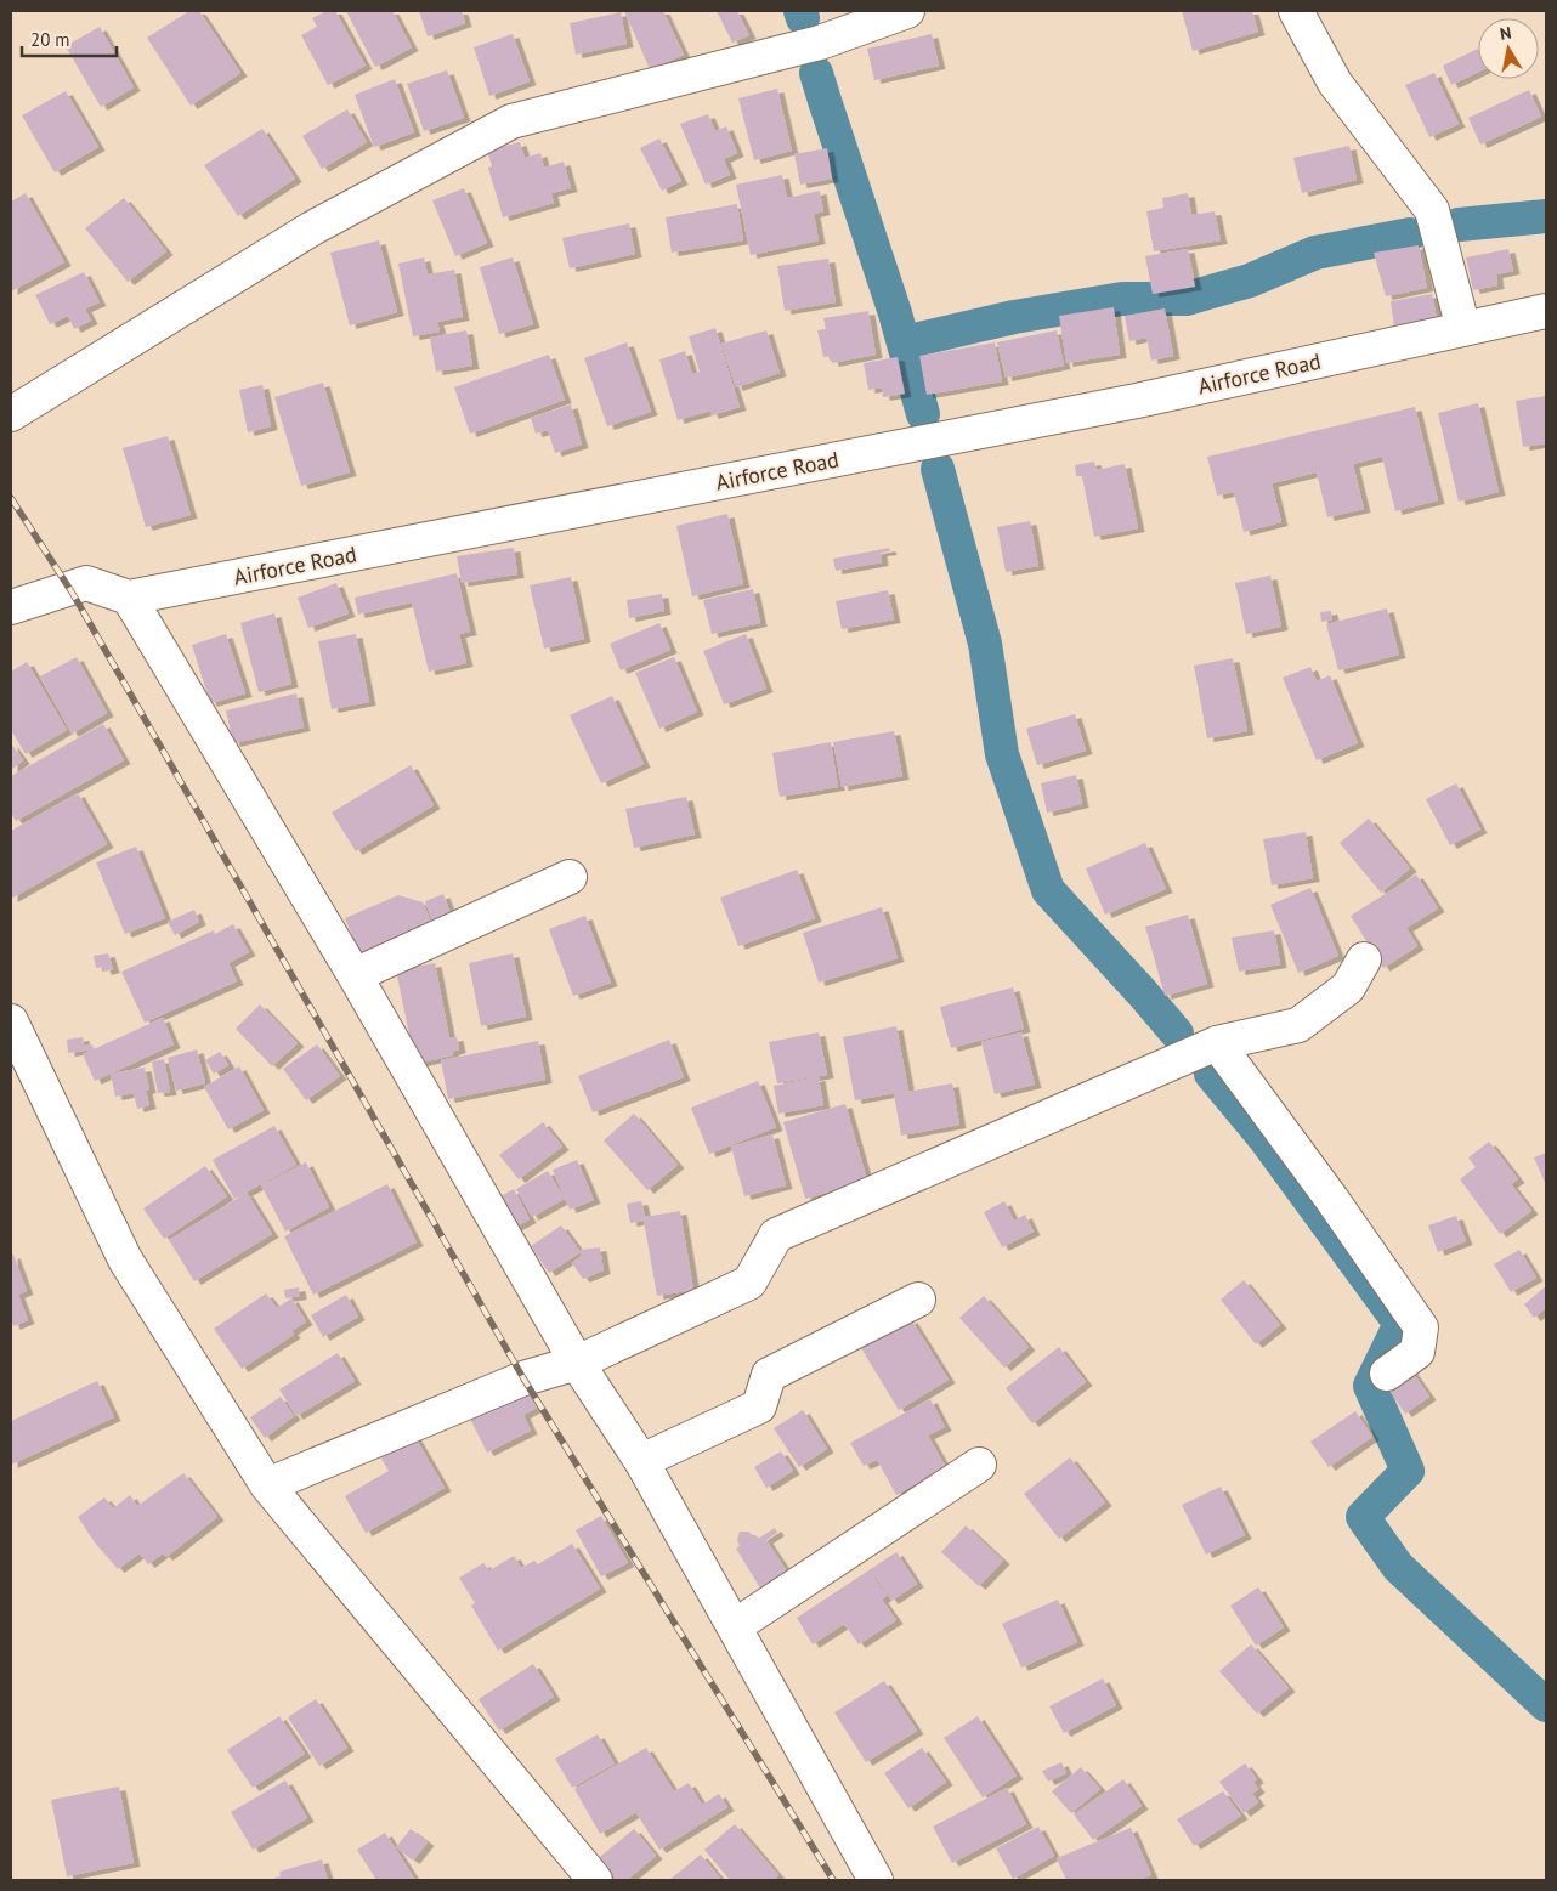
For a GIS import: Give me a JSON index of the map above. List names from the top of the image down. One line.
{"streets":{"street":["Airforce Road"]},"scale_bar":"20 m","north":"top"}
